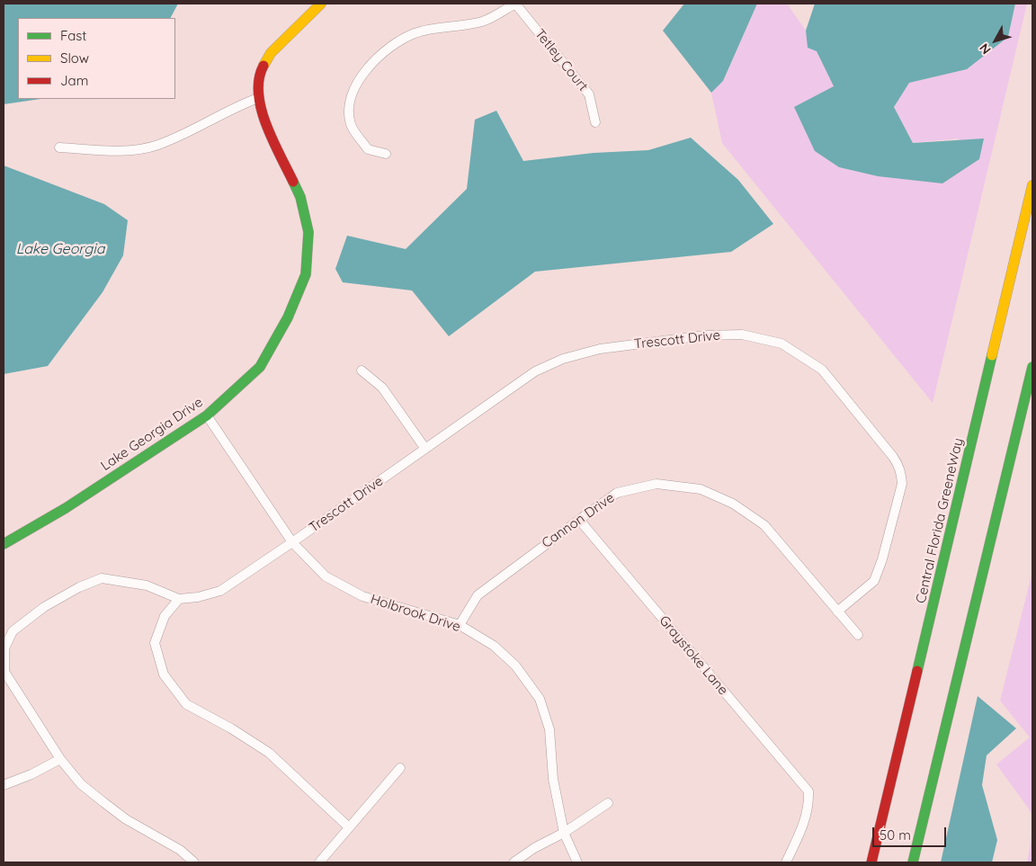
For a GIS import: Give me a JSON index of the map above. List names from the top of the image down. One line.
{"streets":{"main road":["Lake Georgia Drive","Central Florida GreeneWay"],"street":["Tetley Court","Trescott Drive","Cannon Drive","Holbrook Drive","Graystoke Lane"]},"crossings":[["Trescott Drive","Cannon Drive"],["Trescott Drive","Holbrook Drive"],["Lake Georgia Drive","Holbrook Drive"],["Cannon Drive","Holbrook Drive"],["Cannon Drive","Graystoke Lane"]],"water":["Lake Georgia"],"legend":["Fast","Slow","Jam"],"scale_bar":"50 m","north":"bottom left"}
